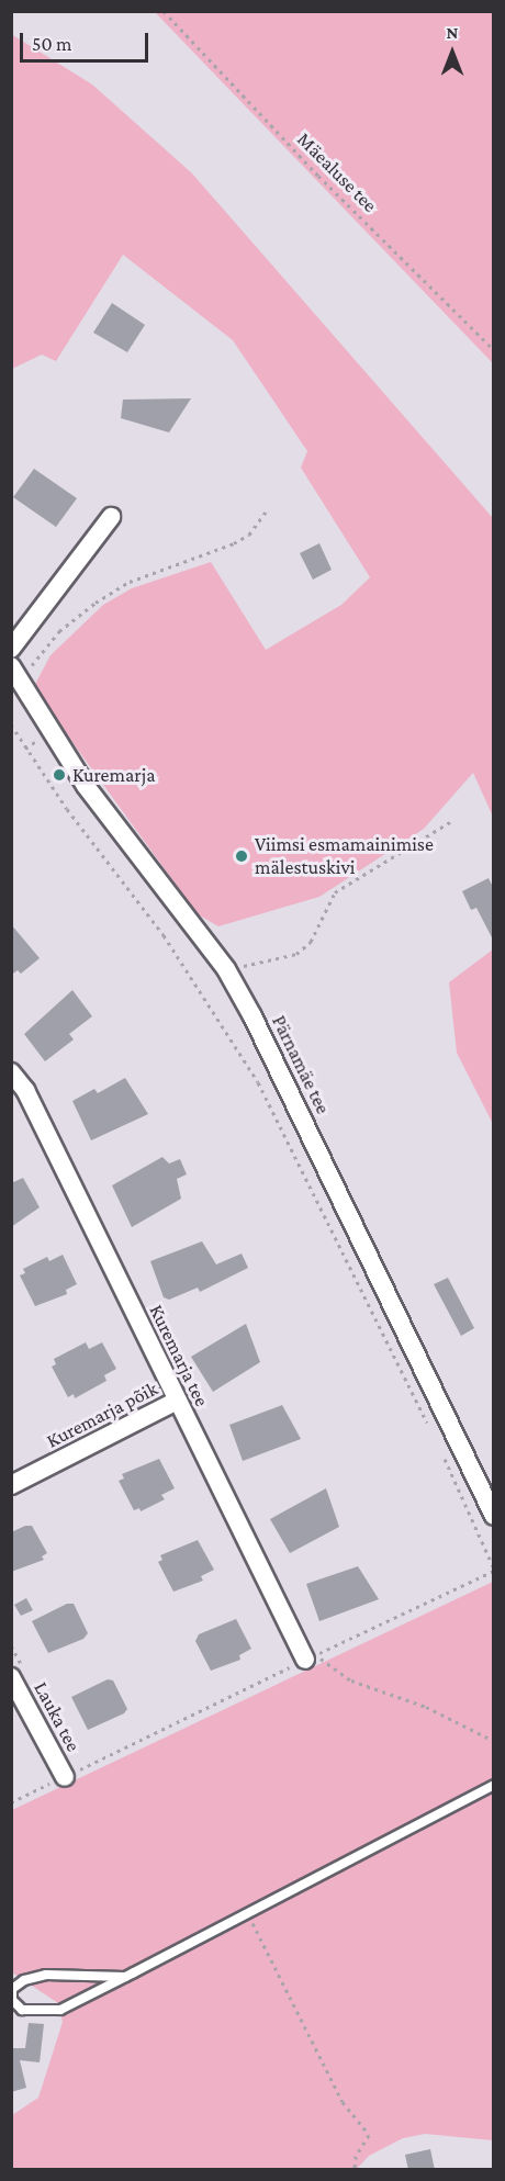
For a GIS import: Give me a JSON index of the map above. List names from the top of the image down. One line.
{"streets":{"street":["Pärnamäe tee","Kuremarja tee","Kuremarja põik","Lauka tee"],"path":["Mäealuse tee"]},"crossings":[["Kuremarja tee","Kuremarja põik"]],"places":["Kuremarja","Viimsi esmamainimise mälestuskivi"],"scale_bar":"50 m","north":"top"}
